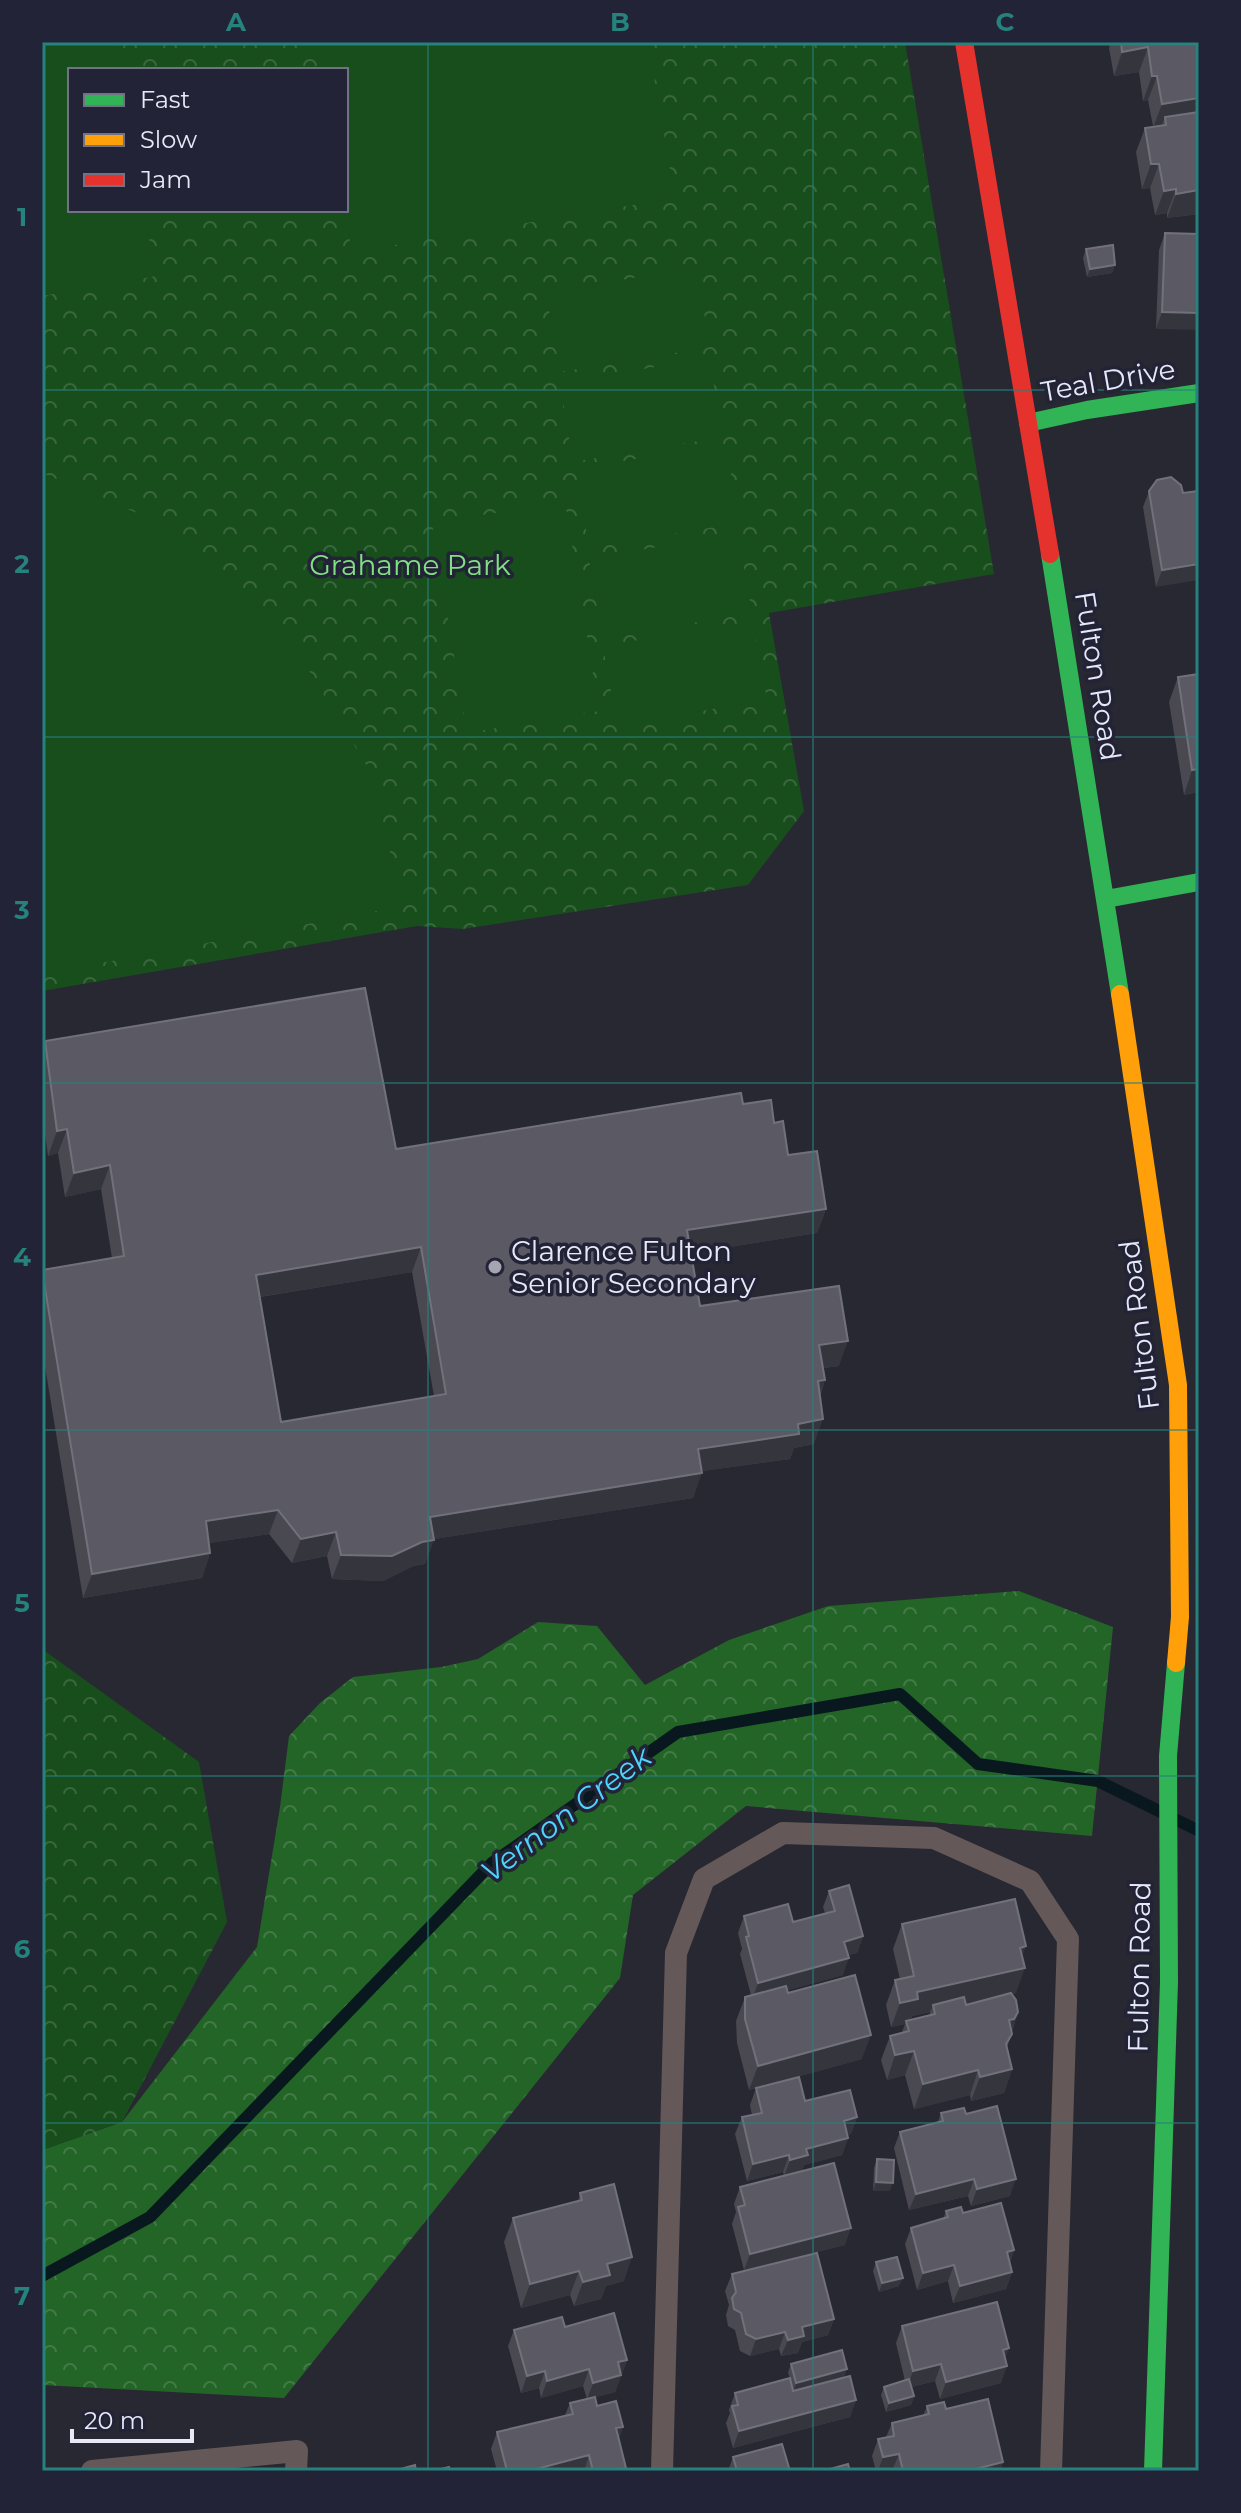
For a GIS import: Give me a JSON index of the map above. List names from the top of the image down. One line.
{"streets":{"street":["Teal Drive","Fulton Road"]},"crossings":[["Teal Drive","Fulton Road"]],"water":["Vernon Creek"],"parks":["Grahame Park"],"places":["Clarence Fulton Senior Secondary"],"legend":["Fast","Slow","Jam"],"scale_bar":"20 m","grid":{"columns":["A","B","C"],"rows":["1","2","3","4","5","6","7"]}}
